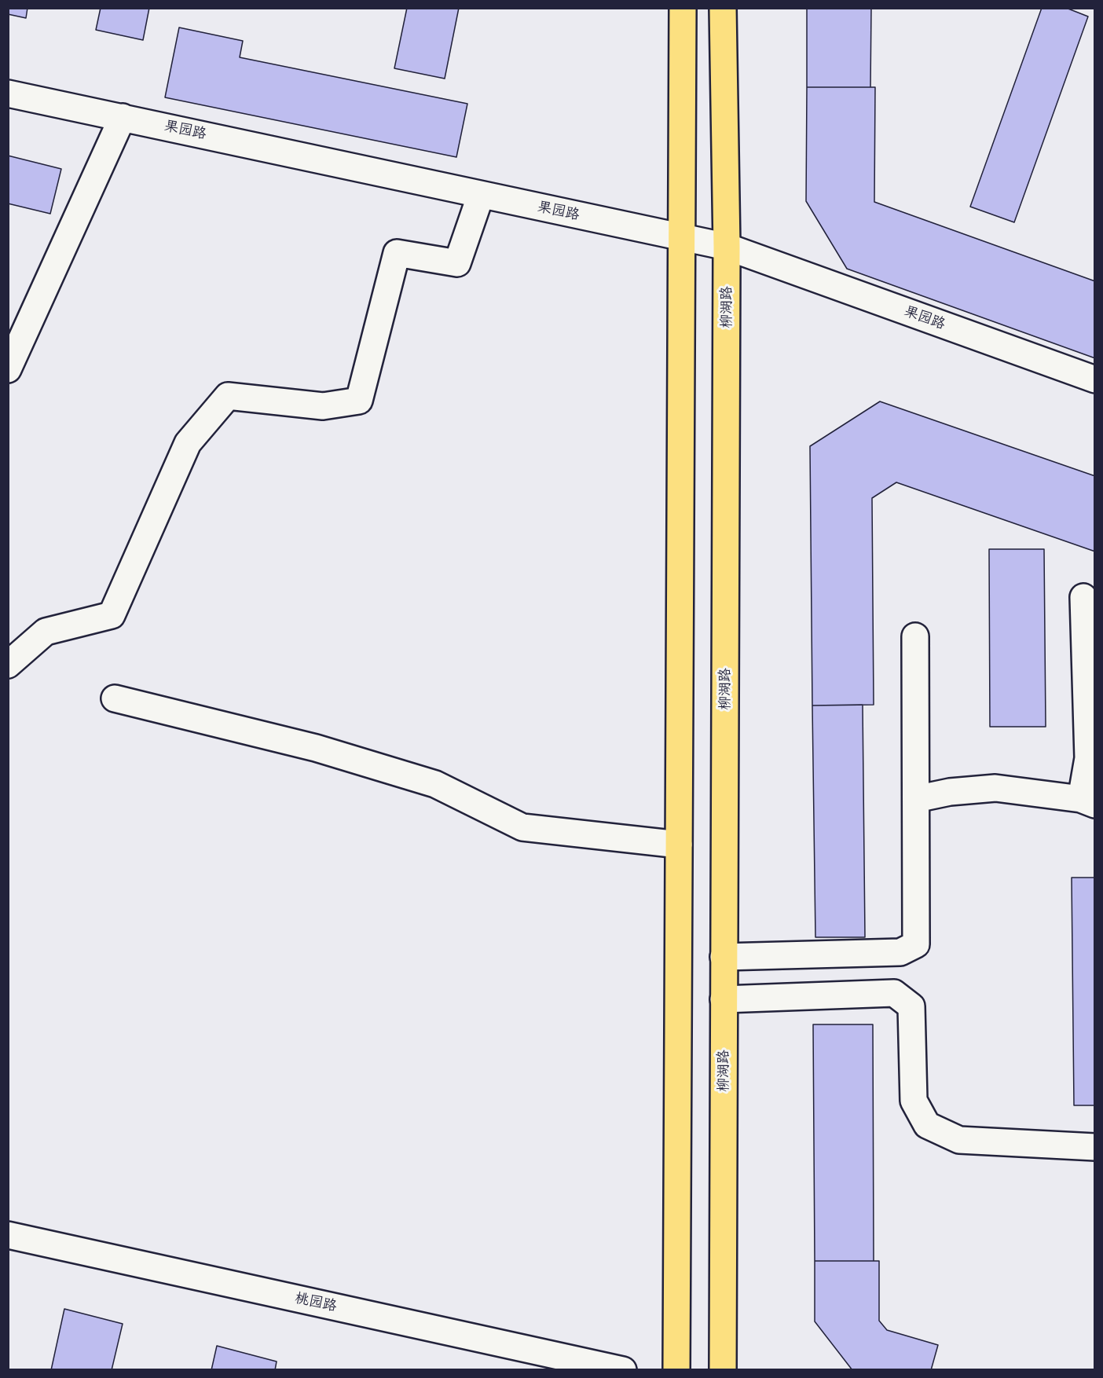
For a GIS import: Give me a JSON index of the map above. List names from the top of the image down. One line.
{"streets":{"main road":["柳湖路"],"street":["果园路","桃园路"]},"crossings":[["果园路","柳湖路"]]}
